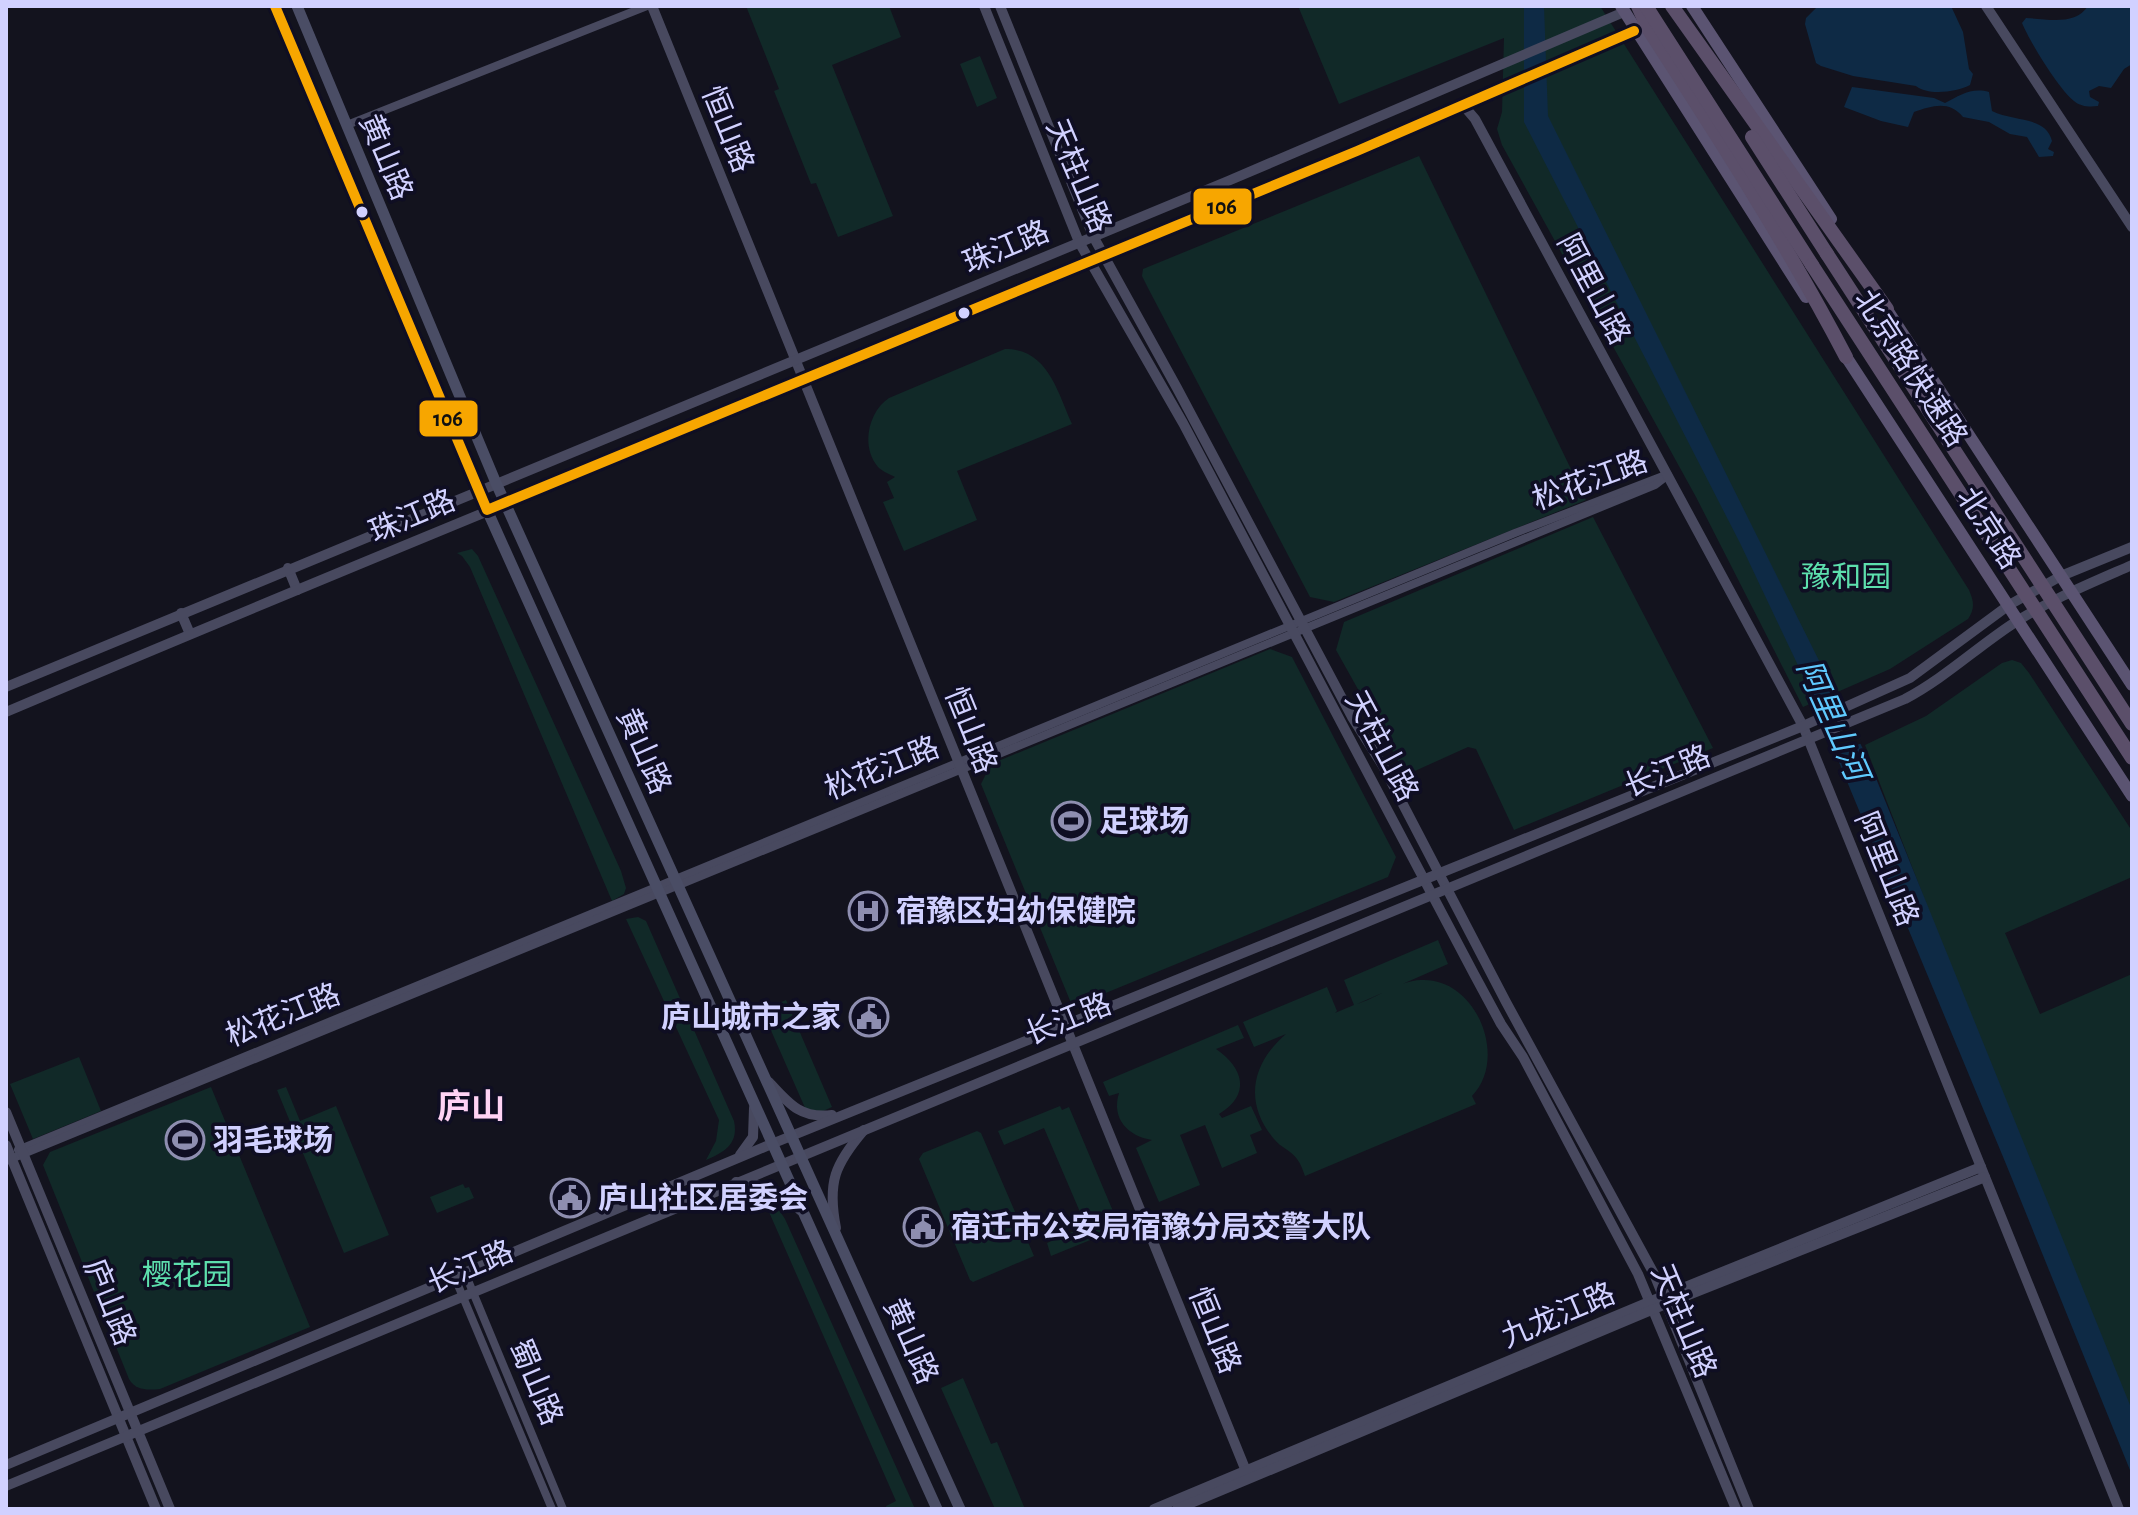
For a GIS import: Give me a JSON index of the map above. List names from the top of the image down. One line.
{"streets":{"highway":["北京路快速路"],"main road":["黄山路","北京路"],"street":["恒山路","天柱山路","珠江路","阿里山路","松花江路","长江路","庐山路","九龙江路","蜀山路"]},"crossings":[["恒山路","珠江路"],["恒山路","松花江路"],["恒山路","长江路"],["恒山路","九龙江路"],["黄山路","珠江路"],["黄山路","松花江路"],["黄山路","长江路"],["天柱山路","珠江路"],["天柱山路","松花江路"],["天柱山路","长江路"],["天柱山路","九龙江路"],["珠江路","阿里山路"],["珠江路","北京路"],["阿里山路","松花江路"],["阿里山路","长江路"],["阿里山路","九龙江路"],["松花江路","庐山路"],["北京路","长江路"],["长江路","庐山路"],["长江路","蜀山路"]],"districts":["庐山"],"water":["阿里山河"],"parks":["豫和园","樱花园"],"places":{"sports":["足球场","羽毛球场"],"hospital":["宿豫区妇幼保健院"],"public building":["庐山城市之家","庐山社区居委会","宿迁市公安局宿豫分局交警大队"]},"lines":["transit line 106"]}
